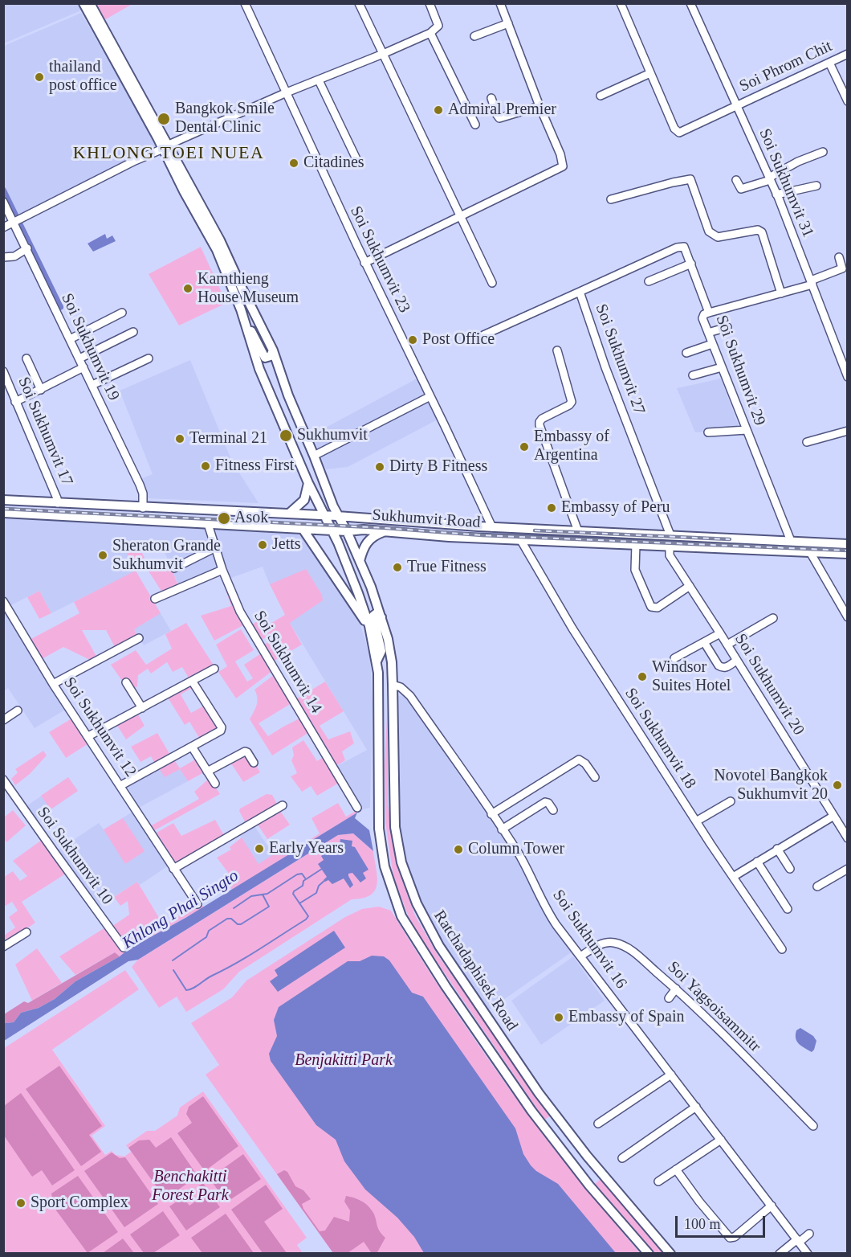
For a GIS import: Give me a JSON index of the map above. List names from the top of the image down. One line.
{"streets":{"main road":["Sukhumvit Road","Ratchadaphisek Road"],"street":["Soi Phrom Chit","Soi Sukhumvit 31","Soi Sukhumvit 23","Soi Sukhumvit 19","Soi Sukhumvit 27","Soi Sukhumvit 29","Soi Sukhumvit 17","Soi Sukhumvit 14","Soi Sukhumvit 20","Soi Sukhumvit 12","Soi Sukhumvit 18","Soi Sukhumvit 10","Soi Sukhumvit 16","Soi Yagsoisammitr"]},"crossings":[["Soi Phrom Chit","Soi Sukhumvit 31"],["Soi Sukhumvit 31","Soi Sukhumvit 29"],["Soi Sukhumvit 23","Sukhumvit Road"],["Soi Sukhumvit 19","Sukhumvit Road"],["Soi Sukhumvit 27","Sukhumvit Road"],["Soi Sukhumvit 29","Sukhumvit Road"],["Soi Sukhumvit 17","Sukhumvit Road"],["Sukhumvit Road","Soi Sukhumvit 14"],["Sukhumvit Road","Soi Sukhumvit 20"],["Sukhumvit Road","Soi Sukhumvit 18"],["Sukhumvit Road","Ratchadaphisek Road"],["Soi Sukhumvit 16","Ratchadaphisek Road"],["Soi Sukhumvit 16","Soi Yagsoisammitr"]],"districts":["KHLONG TOEI NUEA"],"water":["Khlong Phai Singto"],"parks":["Benjakitti Park","Benchakitti Forest Park"],"places":["thailand post office","Admiral Premier","Bangkok Smile Dental Clinic","Citadines","Kamthieng House Museum","Post Office","Sukhumvit","Terminal 21","Embassy of Argentina","Fitness First","Dirty B Fitness","Embassy of Peru","Asok","Jetts","Sheraton Grande Sukhumvit","True Fitness","Windsor Suites Hotel","Novotel Bangkok Sukhumvit 20","Early Years","Column Tower","Embassy of Spain","Sport Complex"],"scale_bar":"100 m"}
